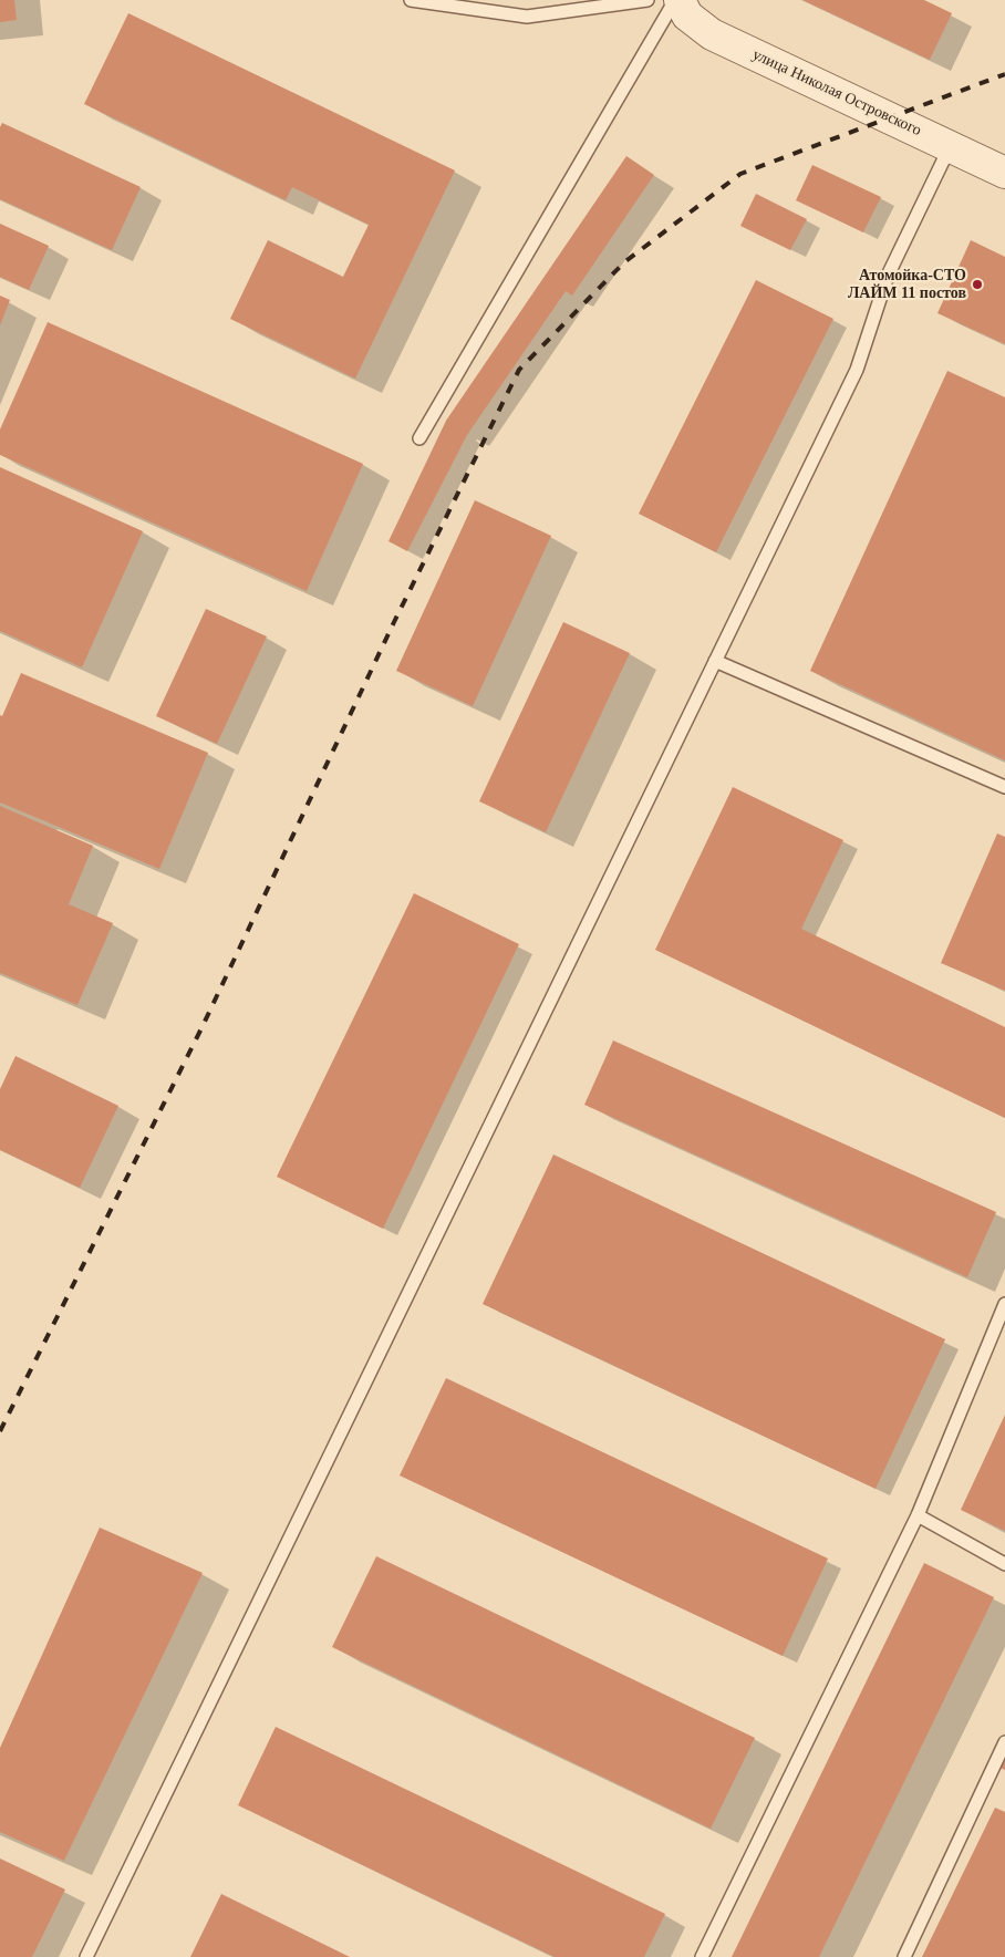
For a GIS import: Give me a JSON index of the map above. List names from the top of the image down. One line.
{"streets":{"street":["улица Николая Островского"]},"places":["Атомойка-СТО ЛАЙМ 11 постов"]}
